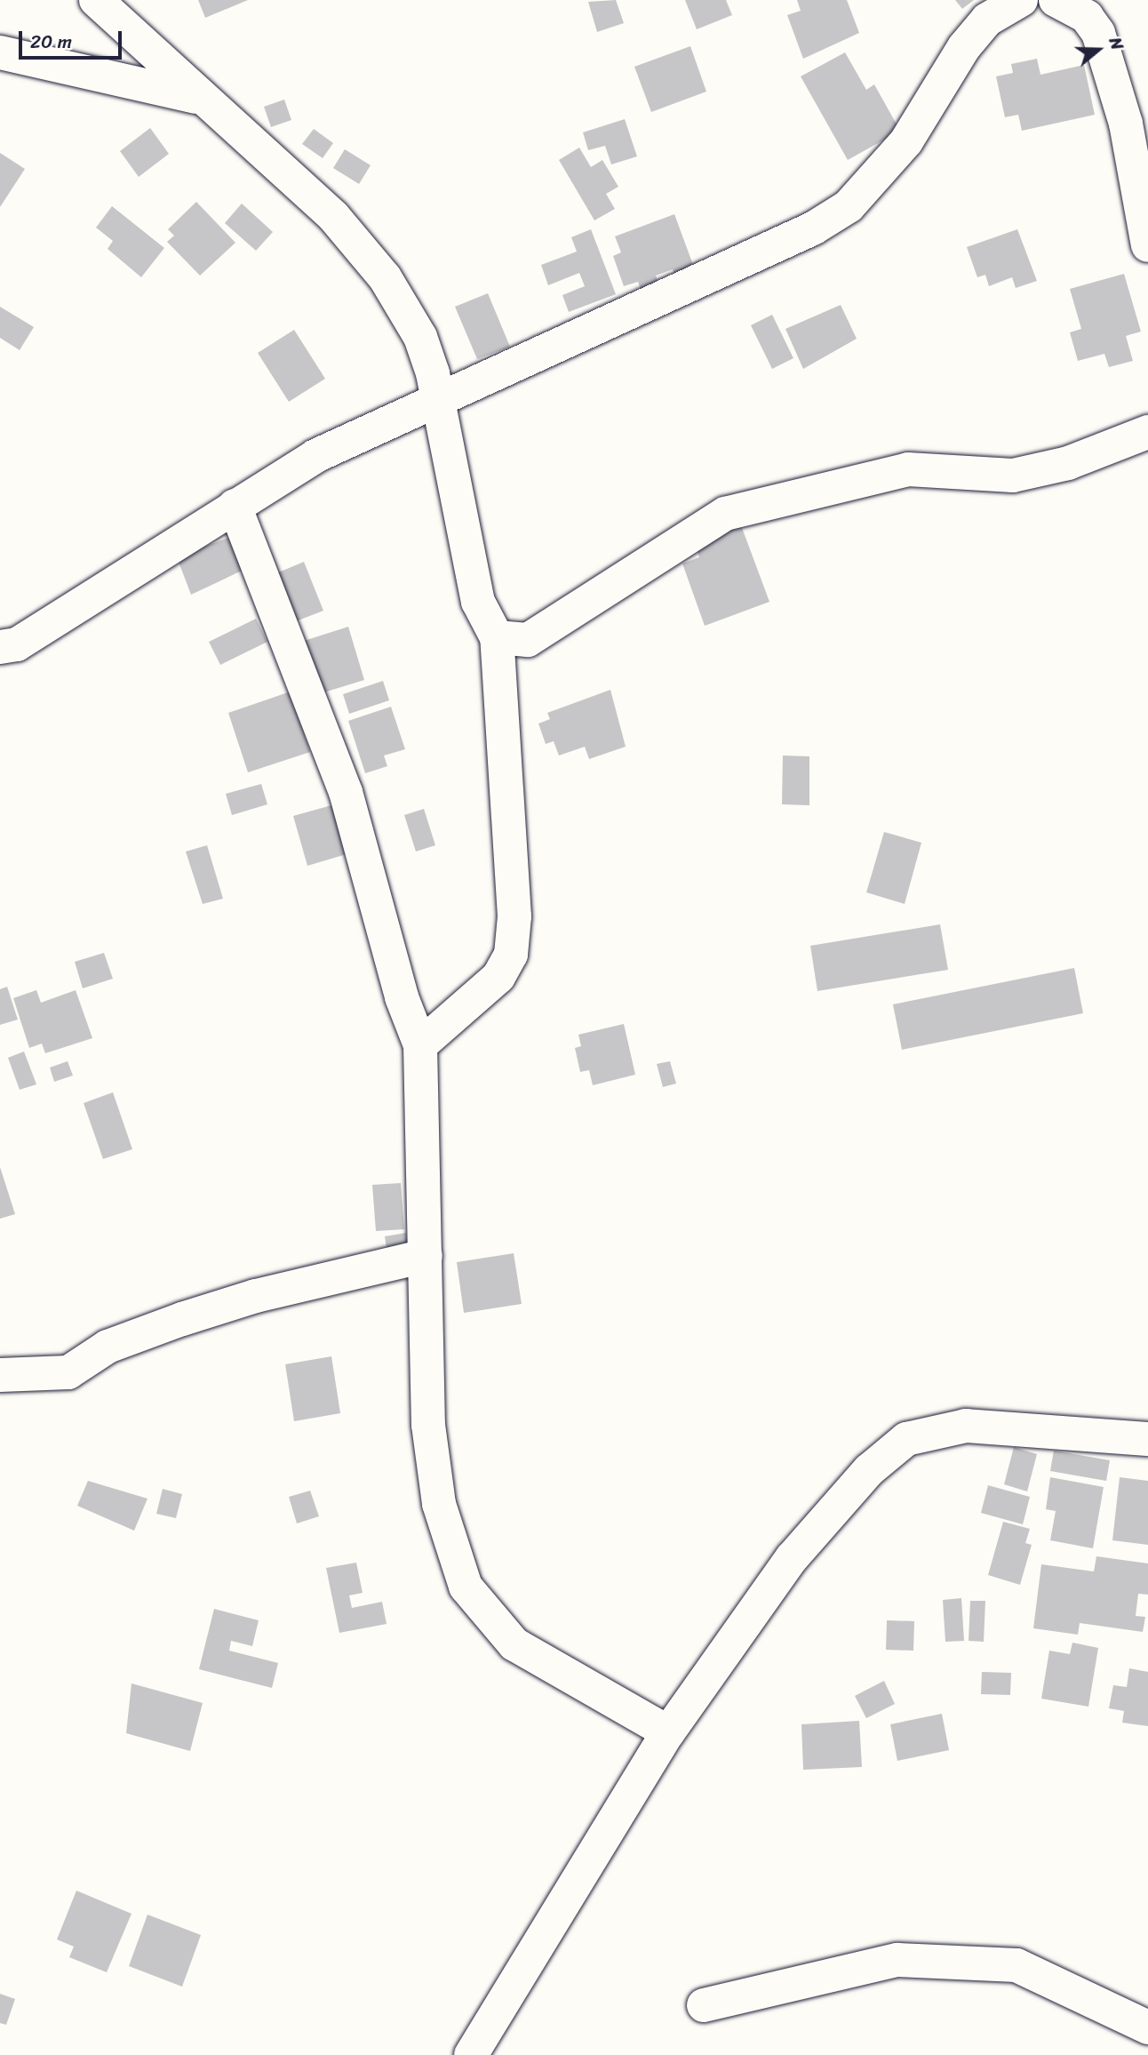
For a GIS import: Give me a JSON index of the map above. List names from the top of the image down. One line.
{"scale_bar":"20 m","north":"right"}
